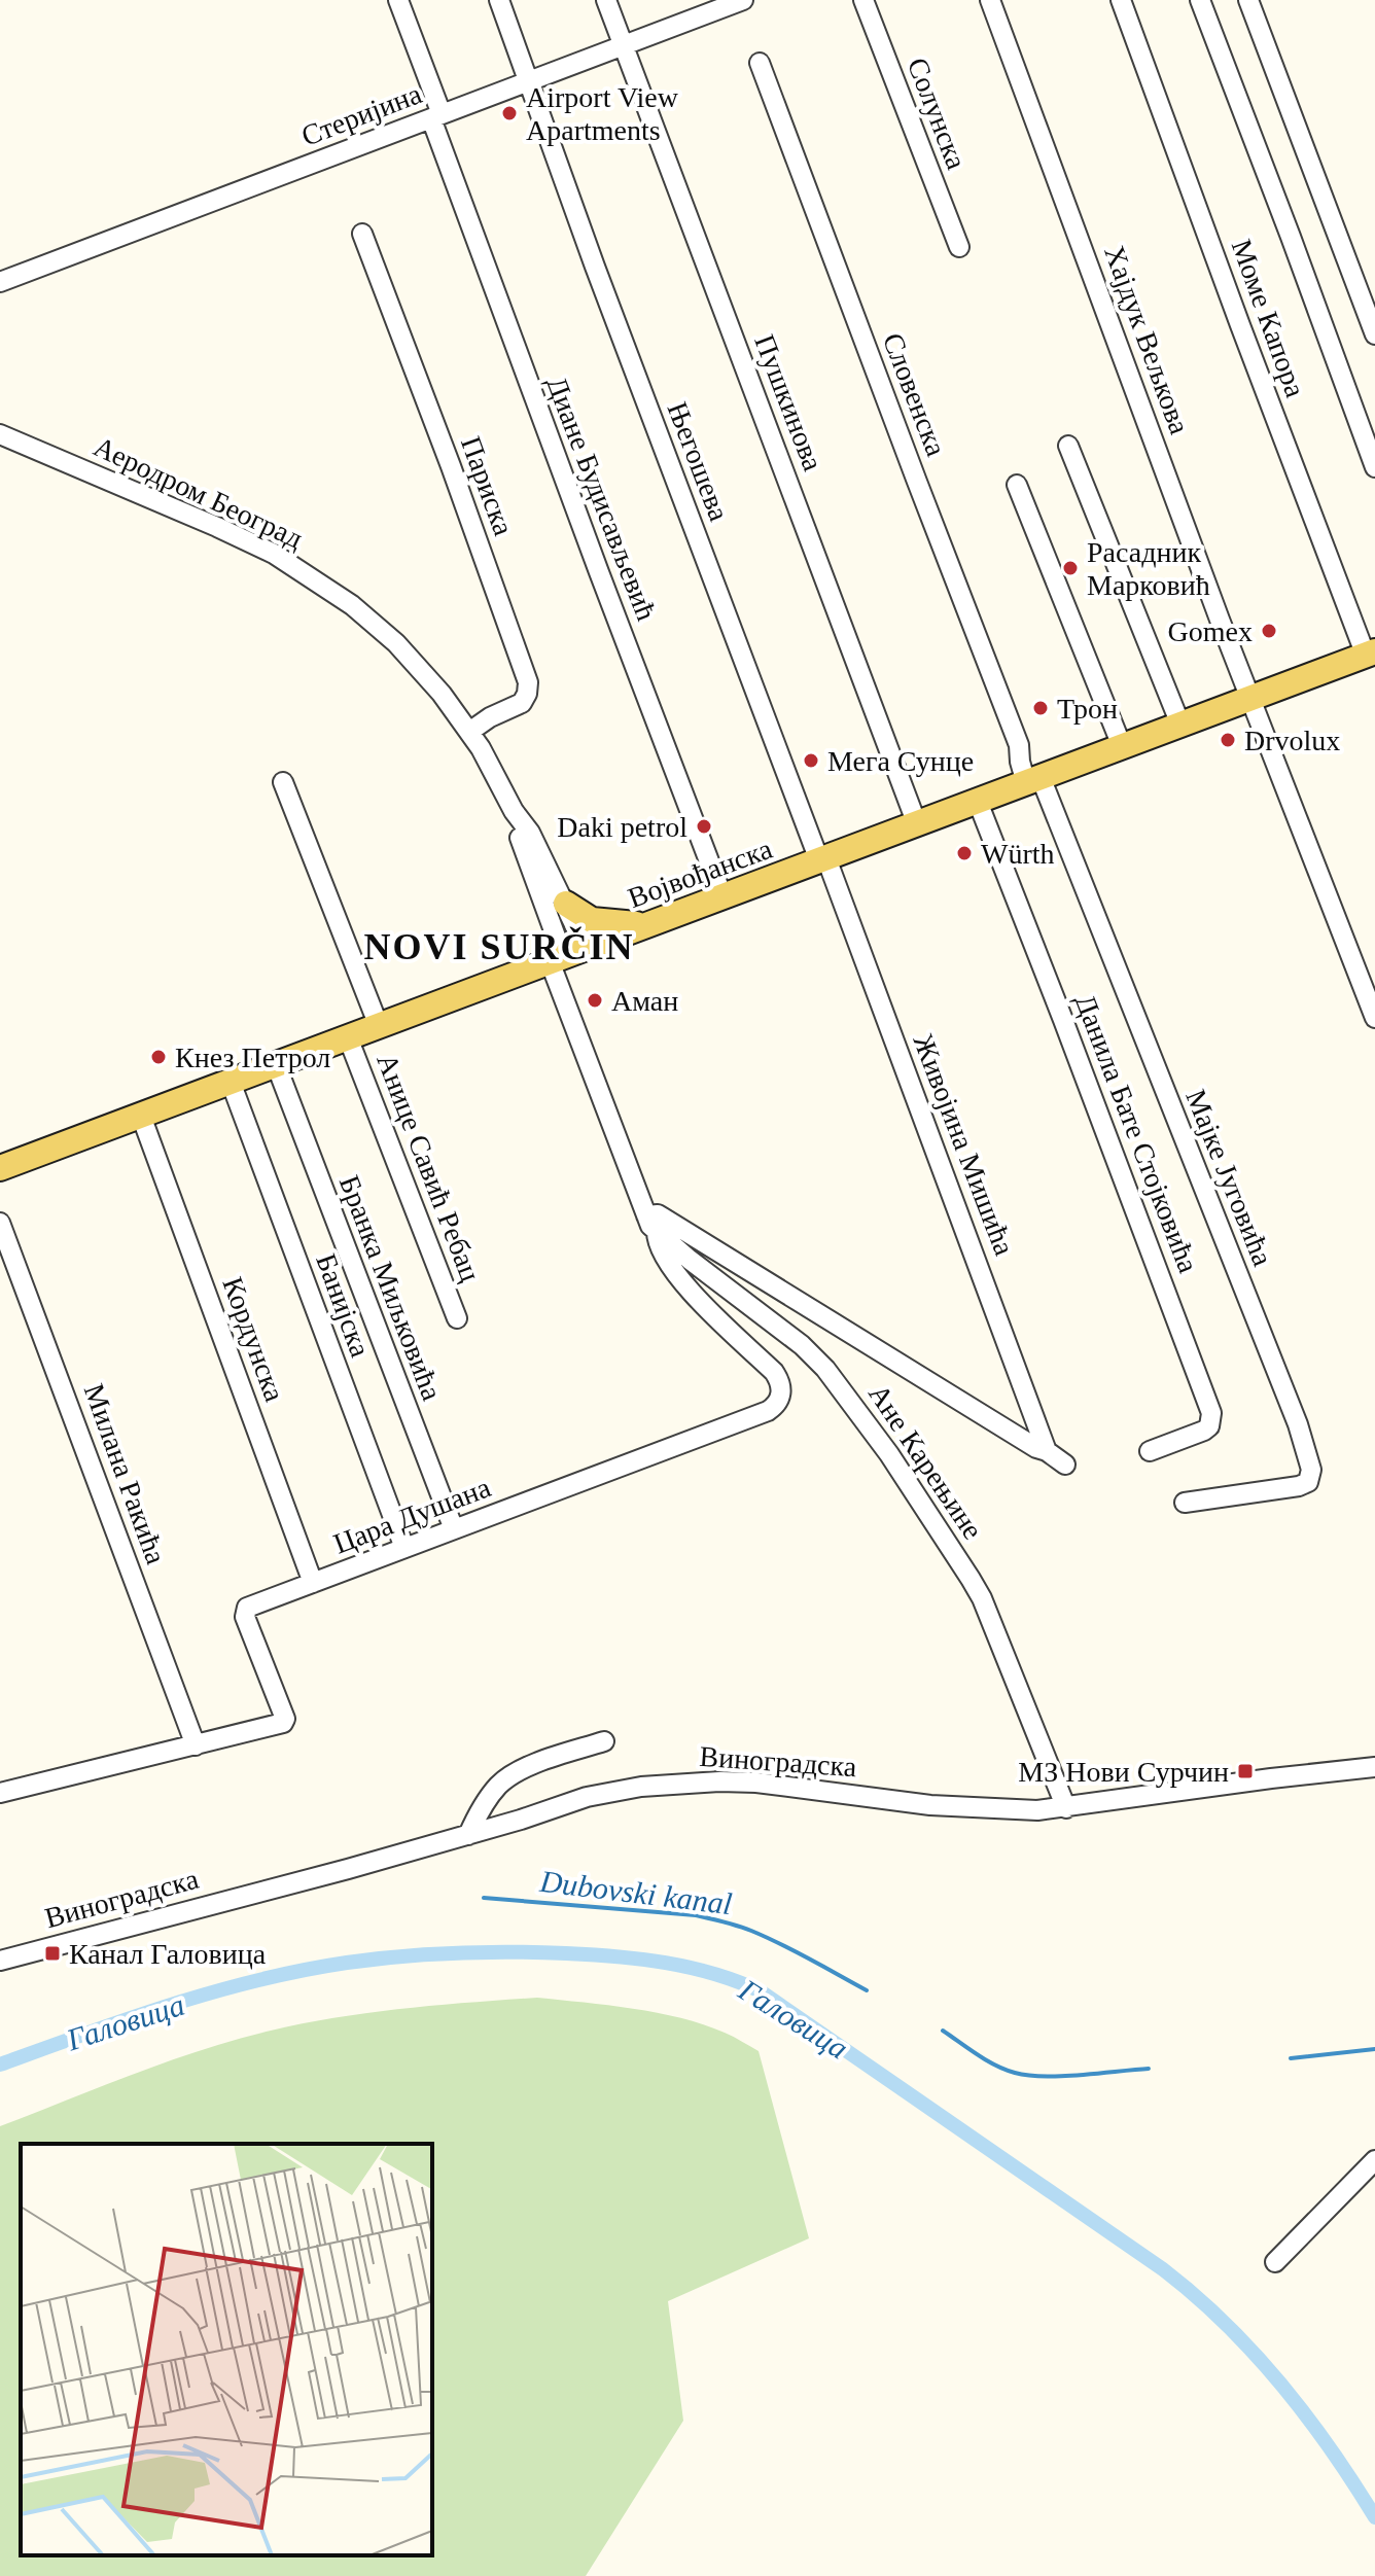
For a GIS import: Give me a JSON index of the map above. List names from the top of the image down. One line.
{"streets":{"main road":["Војвођанска"],"street":["Солунска","Стеријина","Моме Капора","Хајдук Вељкова","Словенска","Пушкинова","Његошева","Париска","Аеродром Београд","Диане Будисављевић","Данила Бате Стојковића","Живојина Мишића","Анице Савић Ребац","Мајке Југовића","Бранка Миљковића","Банијска","Кордунска","Ане Карењине","Милана Ракића","Цара Душана","Виноградска"]},"crossings":[["Стеријина","Пушкинова"],["Стеријина","Његошева"],["Стеријина","Диане Будисављевић"],["Моме Капора","Војвођанска"],["Хајдук Вељкова","Војвођанска"],["Словенска","Војвођанска"],["Словенска","Мајке Југовића"],["Пушкинова","Војвођанска"],["Његошева","Војвођанска"],["Његошева","Живојина Мишића"],["Париска","Аеродром Београд"],["Аеродром Београд","Војвођанска"],["Диане Будисављевић","Војвођанска"],["Војвођанска","Данила Бате Стојковића"],["Војвођанска","Живојина Мишића"],["Војвођанска","Анице Савић Ребац"],["Војвођанска","Мајке Југовића"],["Војвођанска","Бранка Миљковића"],["Војвођанска","Банијска"],["Војвођанска","Кордунска"],["Живојина Мишића","Ане Карењине"],["Бранка Миљковића","Цара Душана"],["Банијска","Цара Душана"],["Кордунска","Цара Душана"],["Ане Карењине","Цара Душана"],["Ане Карењине","Виноградска"],["Милана Ракића","Цара Душана"]],"districts":["NOVI SURČIN"],"water":["Dubovski kanal","Галовица"],"places":{"other":["Airport View Apartments","Расадник Марковић","Gomex","Трон","Drvolux","Мега Сунце","Daki petrol","Würth","Аман","Кнез Петрол"],"transit":["МЗ Нови Сурчин","Канал Галовица"]}}
